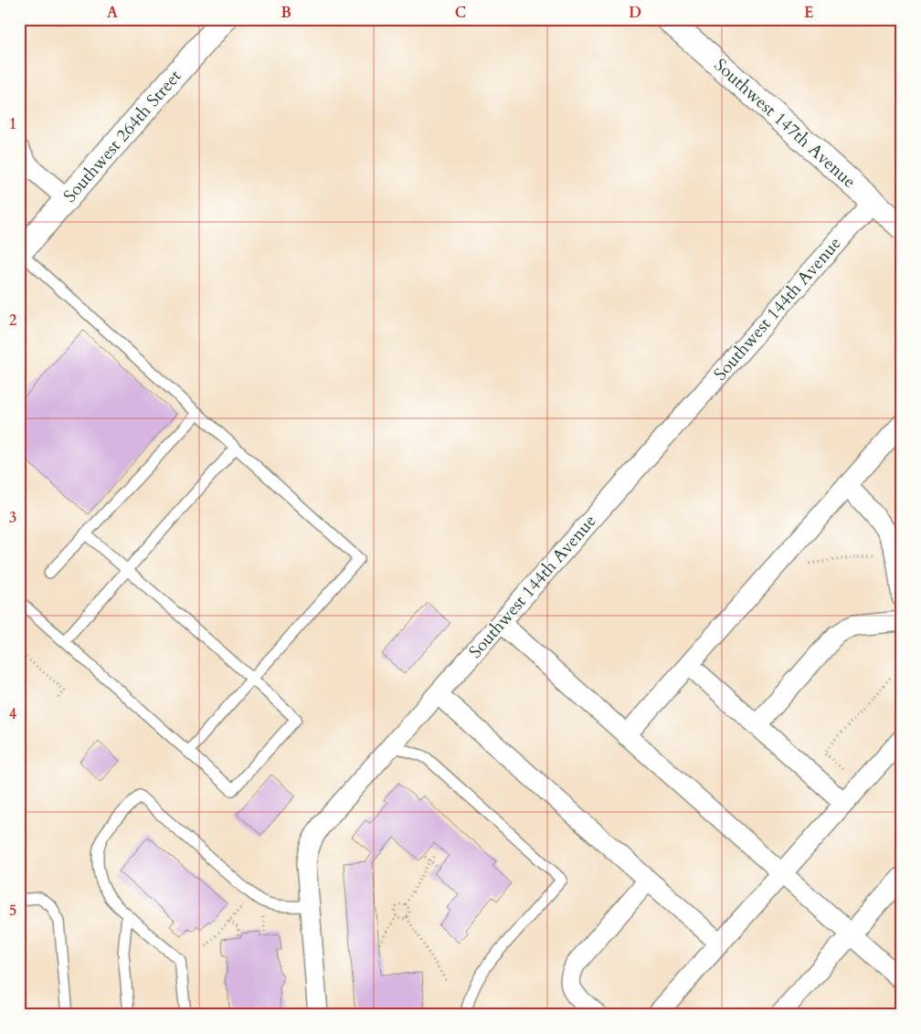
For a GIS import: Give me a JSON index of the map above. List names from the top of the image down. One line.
{"streets":{"street":["Southwest 147th Avenue","Southwest 264th Street","Southwest 144th Avenue"]},"crossings":[["Southwest 147th Avenue","Southwest 144th Avenue"]],"grid":{"columns":["A","B","C","D","E"],"rows":["1","2","3","4","5"]}}
